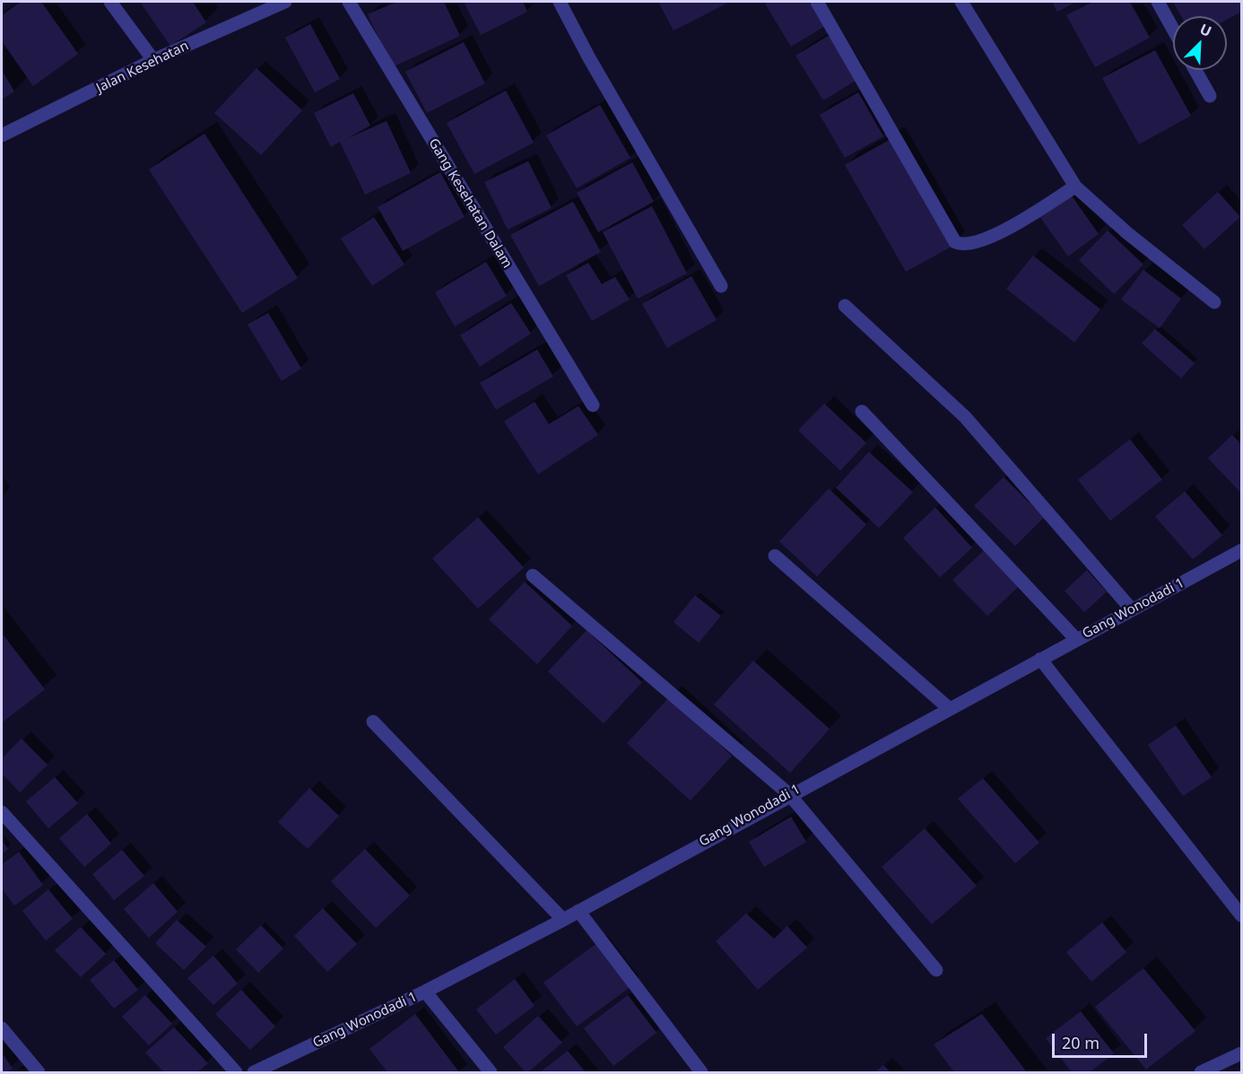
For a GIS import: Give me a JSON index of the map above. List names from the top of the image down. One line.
{"streets":{"street":["Jalan Kesehatan","Gang Kesehatan Dalam","Gang Wonodadi 1"]},"scale_bar":"20 m","north":"top right"}
